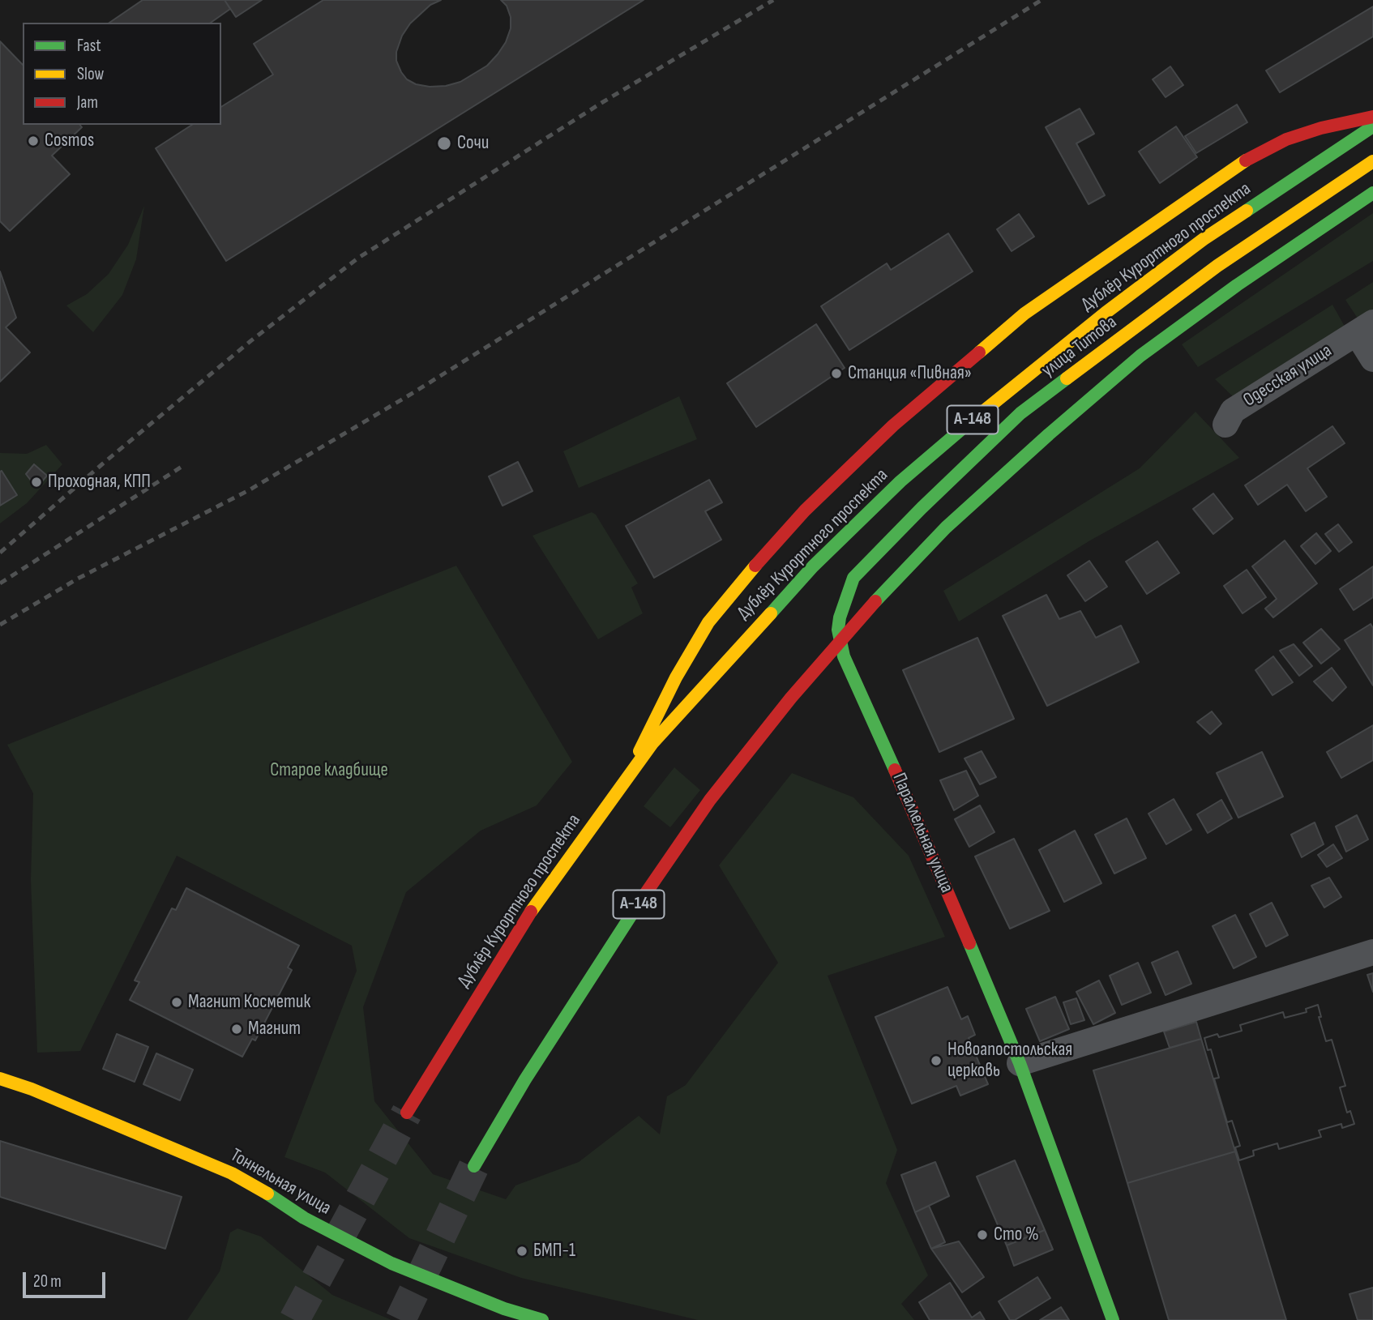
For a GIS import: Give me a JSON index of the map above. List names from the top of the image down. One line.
{"streets":{"main road":["Дублёр Курортного проспекта","улица Титова","А-148","Параллельная улица","Тоннельная улица"],"street":["Одесская улица"]},"crossings":[["Дублёр Курортного проспекта","А-148"],["улица Титова","Параллельная улица"]],"parks":["Старое кладбище"],"places":["Cosmos","Сочи","Станция «Пивная»","Проходная, КПП","Магнит Косметик","Магнит","Новоапостольская церковь","Сто %","БМП-1"],"legend":["Fast","Slow","Jam"],"scale_bar":"20 m"}
